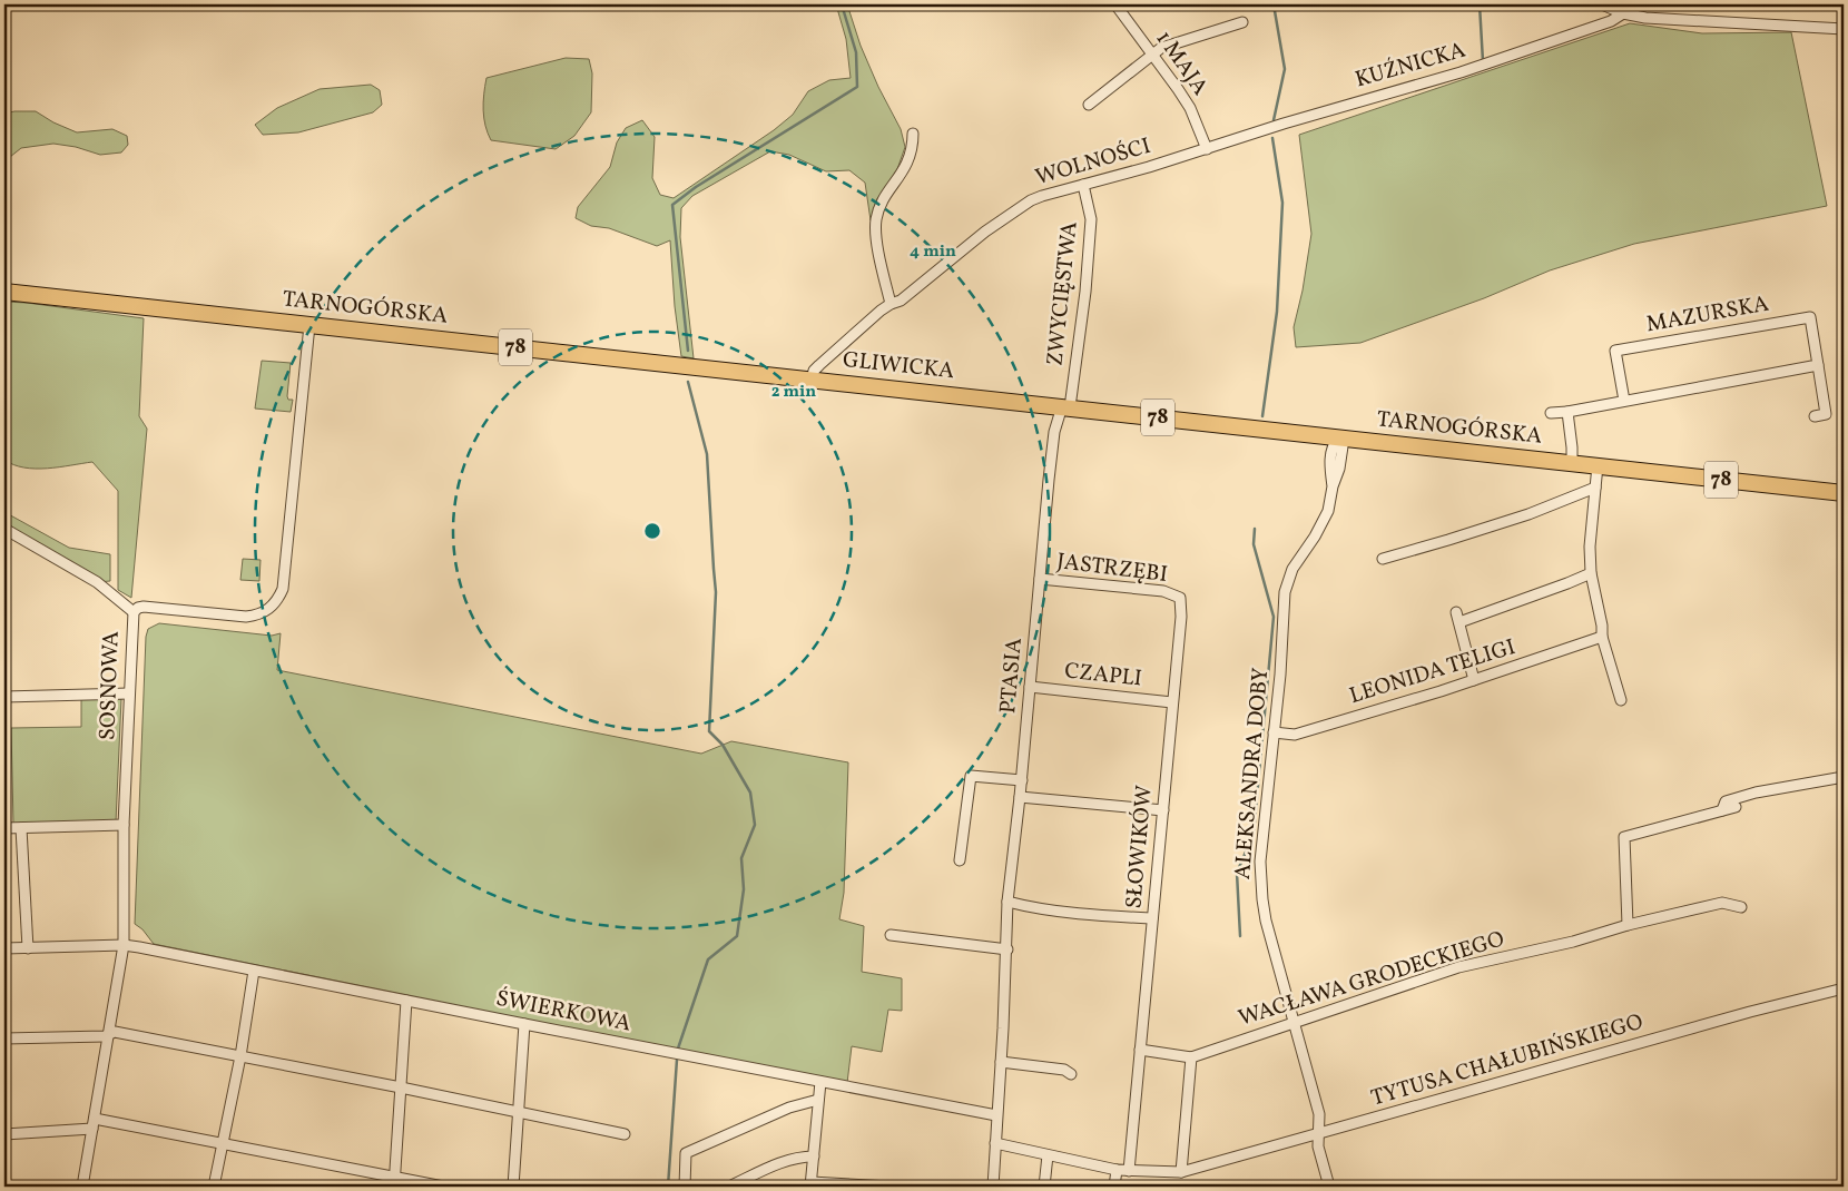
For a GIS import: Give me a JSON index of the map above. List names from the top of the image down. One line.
{"streets":{"main road":["TARNOGÓRSKA","78","GLIWICKA"],"street":["1 MAJA","KUŹNICKA","WOLNOŚCI","ZWYCIĘSTWA","MAZURSKA","JASTRZĘBI","LEONIDA TELIGI","PTASIA","CZAPLI","SOSNOWA","ALEKSANDRA DOBY","SŁOWIKÓW","WACŁAWA GRODECKIEGO","ŚWIERKOWA","TYTUSA CHAŁUBIŃSKIEGO"]},"crossings":[["1 MAJA","KUŹNICKA"],["1 MAJA","WOLNOŚCI"],["KUŹNICKA","WOLNOŚCI"],["WOLNOŚCI","ZWYCIĘSTWA"],["WOLNOŚCI","GLIWICKA"],["ZWYCIĘSTWA","TARNOGÓRSKA"],["ZWYCIĘSTWA","GLIWICKA"],["ZWYCIĘSTWA","PTASIA"],["TARNOGÓRSKA","GLIWICKA"],["TARNOGÓRSKA","PTASIA"],["TARNOGÓRSKA","SOSNOWA"],["TARNOGÓRSKA","ALEKSANDRA DOBY"],["GLIWICKA","PTASIA"],["JASTRZĘBI","PTASIA"],["JASTRZĘBI","SŁOWIKÓW"],["LEONIDA TELIGI","ALEKSANDRA DOBY"],["PTASIA","CZAPLI"],["PTASIA","ŚWIERKOWA"],["PTASIA","TYTUSA CHAŁUBIŃSKIEGO"],["CZAPLI","SŁOWIKÓW"],["SOSNOWA","ŚWIERKOWA"],["ALEKSANDRA DOBY","WACŁAWA GRODECKIEGO"],["ALEKSANDRA DOBY","TYTUSA CHAŁUBIŃSKIEGO"],["SŁOWIKÓW","TYTUSA CHAŁUBIŃSKIEGO"]],"rings":["4 min","2 min"]}
